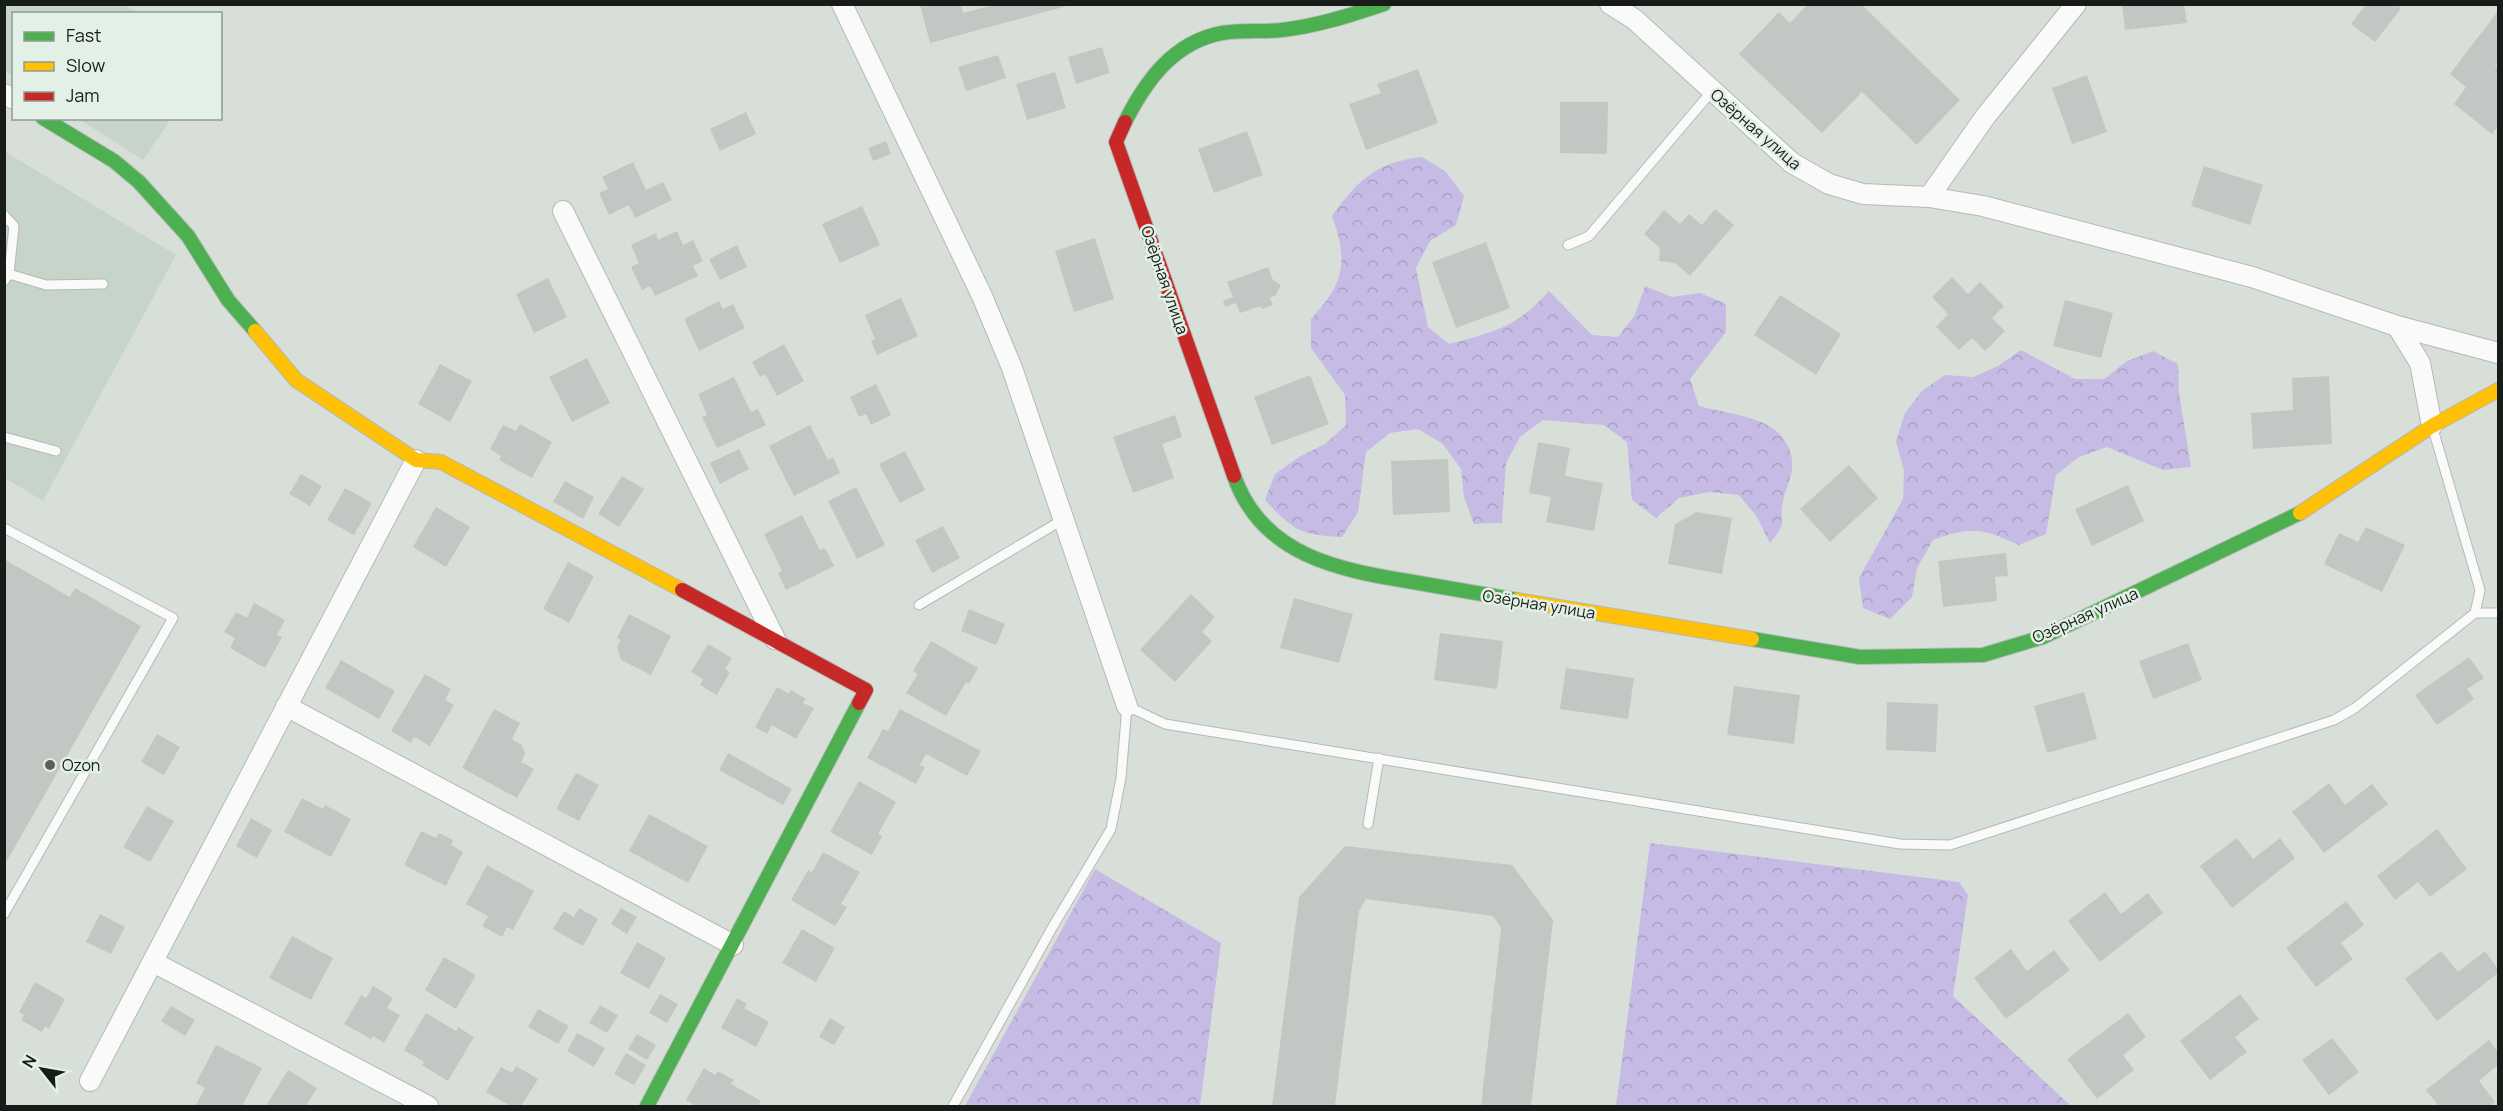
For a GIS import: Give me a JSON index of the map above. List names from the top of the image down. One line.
{"streets":{"street":["Озёрная улица"]},"places":["Ozon"],"legend":["Fast","Slow","Jam"],"north":"top left"}
